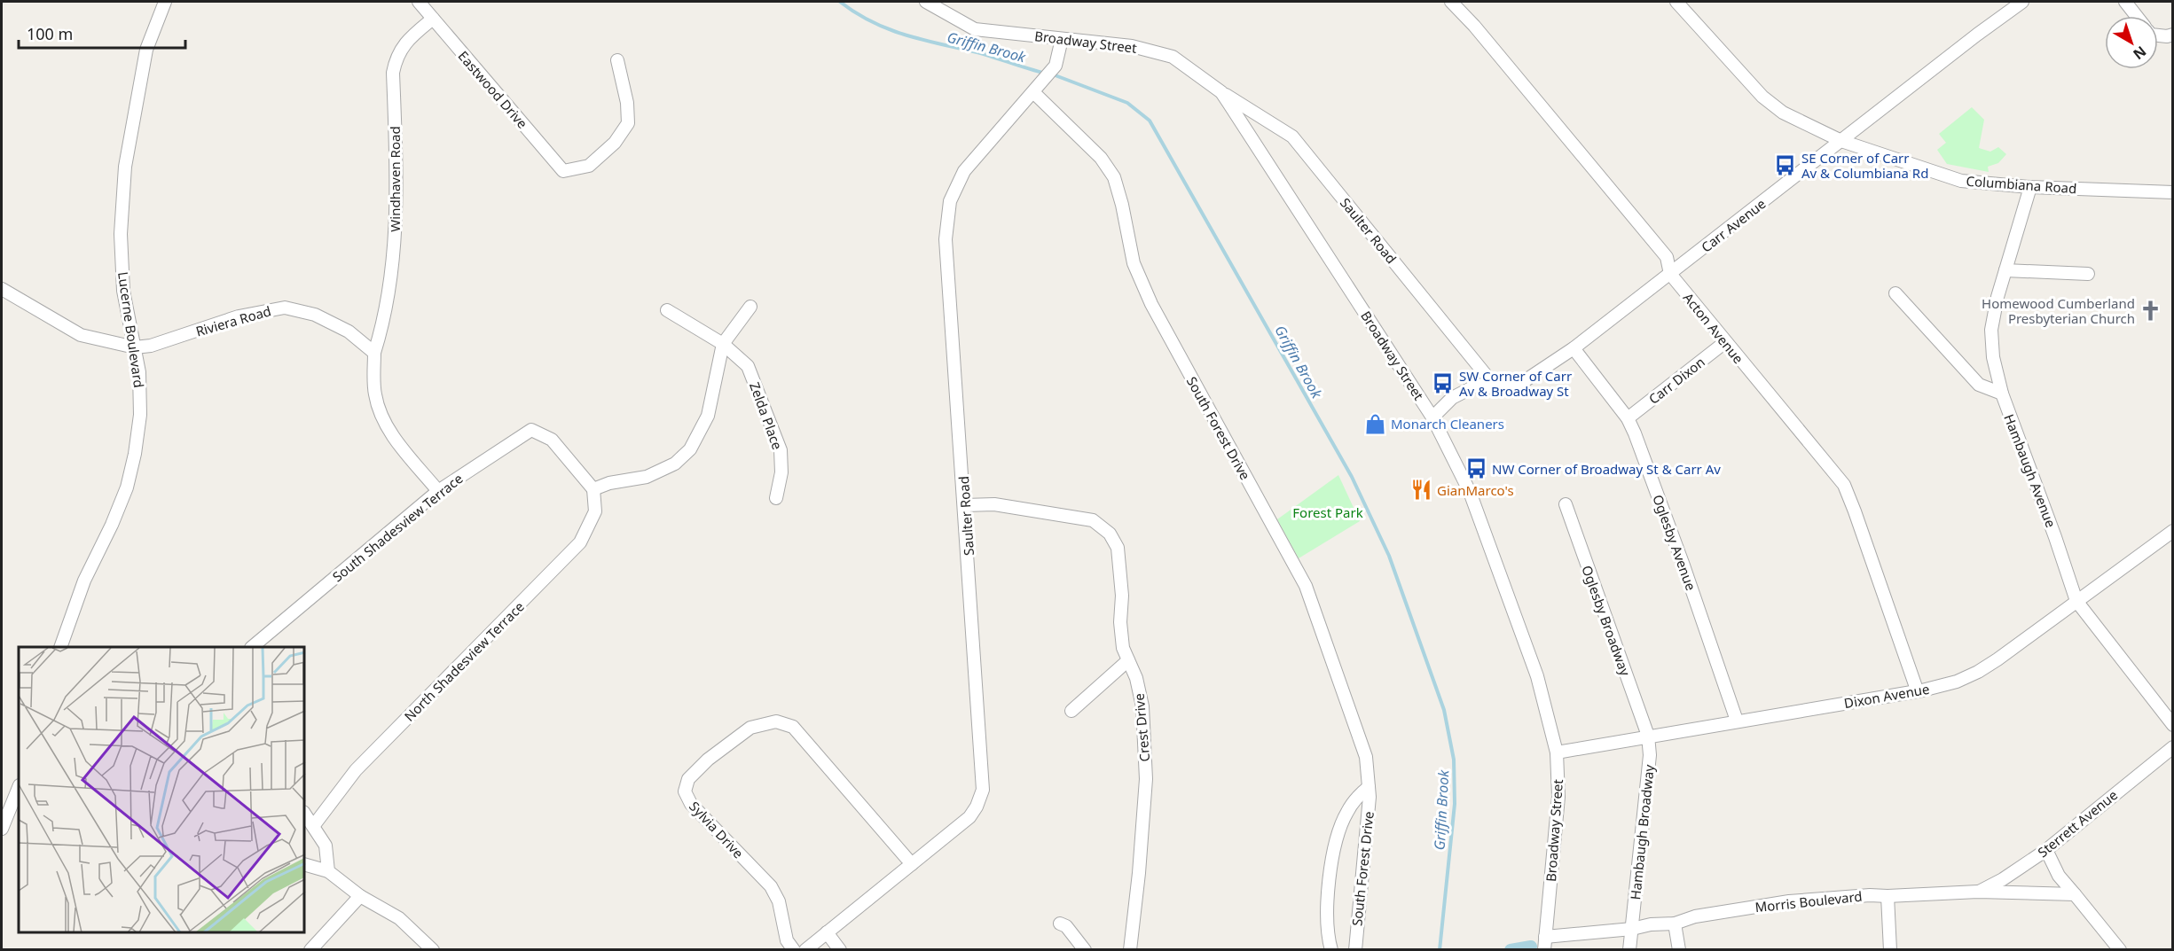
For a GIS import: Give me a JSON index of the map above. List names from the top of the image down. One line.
{"streets":{"street":["Broadway Street","Eastwood Drive","Windhaven Road","Columbiana Road","Carr Avenue","Saulter Road","Riviera Road","Acton Avenue","Lucerne Boulevard","Carr Dixon","Zelda Place","South Forest Drive","Hambaugh Avenue","South Shadesview Terrace","Oglesby Avenue","Oglesby Broadway","North Shadesview Terrace","Dixon Avenue","Crest Drive","Sterrett Avenue","Sylvia Drive","Hambaugh Broadway","Morris Boulevard"]},"crossings":[["Broadway Street","Carr Avenue"],["Broadway Street","Saulter Road"],["Broadway Street","Dixon Avenue"],["Broadway Street","Morris Boulevard"],["Eastwood Drive","Windhaven Road"],["Windhaven Road","Riviera Road"],["Columbiana Road","Carr Avenue"],["Columbiana Road","Hambaugh Avenue"],["Carr Avenue","Saulter Road"],["Carr Avenue","Acton Avenue"],["Carr Avenue","Oglesby Avenue"],["Saulter Road","South Forest Drive"],["Saulter Road","Crest Drive"],["Saulter Road","Sylvia Drive"],["Riviera Road","Lucerne Boulevard"],["Acton Avenue","Carr Dixon"],["Acton Avenue","Dixon Avenue"],["Carr Dixon","Oglesby Avenue"],["Hambaugh Avenue","Dixon Avenue"],["South Shadesview Terrace","North Shadesview Terrace"],["Oglesby Avenue","Dixon Avenue"],["Oglesby Broadway","Dixon Avenue"],["Oglesby Broadway","Hambaugh Broadway"],["Dixon Avenue","Hambaugh Broadway"],["Sterrett Avenue","Morris Boulevard"],["Hambaugh Broadway","Morris Boulevard"]],"water":["Griffin Brook"],"parks":["Forest Park"],"places":{"bus stop":["SE Corner of Carr Av & Columbiana Rd","SW Corner of Carr Av & Broadway St","NW Corner of Broadway St & Carr Av"],"church":["Homewood Cumberland Presbyterian Church"],"shop":["Monarch Cleaners"],"restaurant":["GianMarco's"]},"scale_bar":"100 m","north":"bottom right"}
